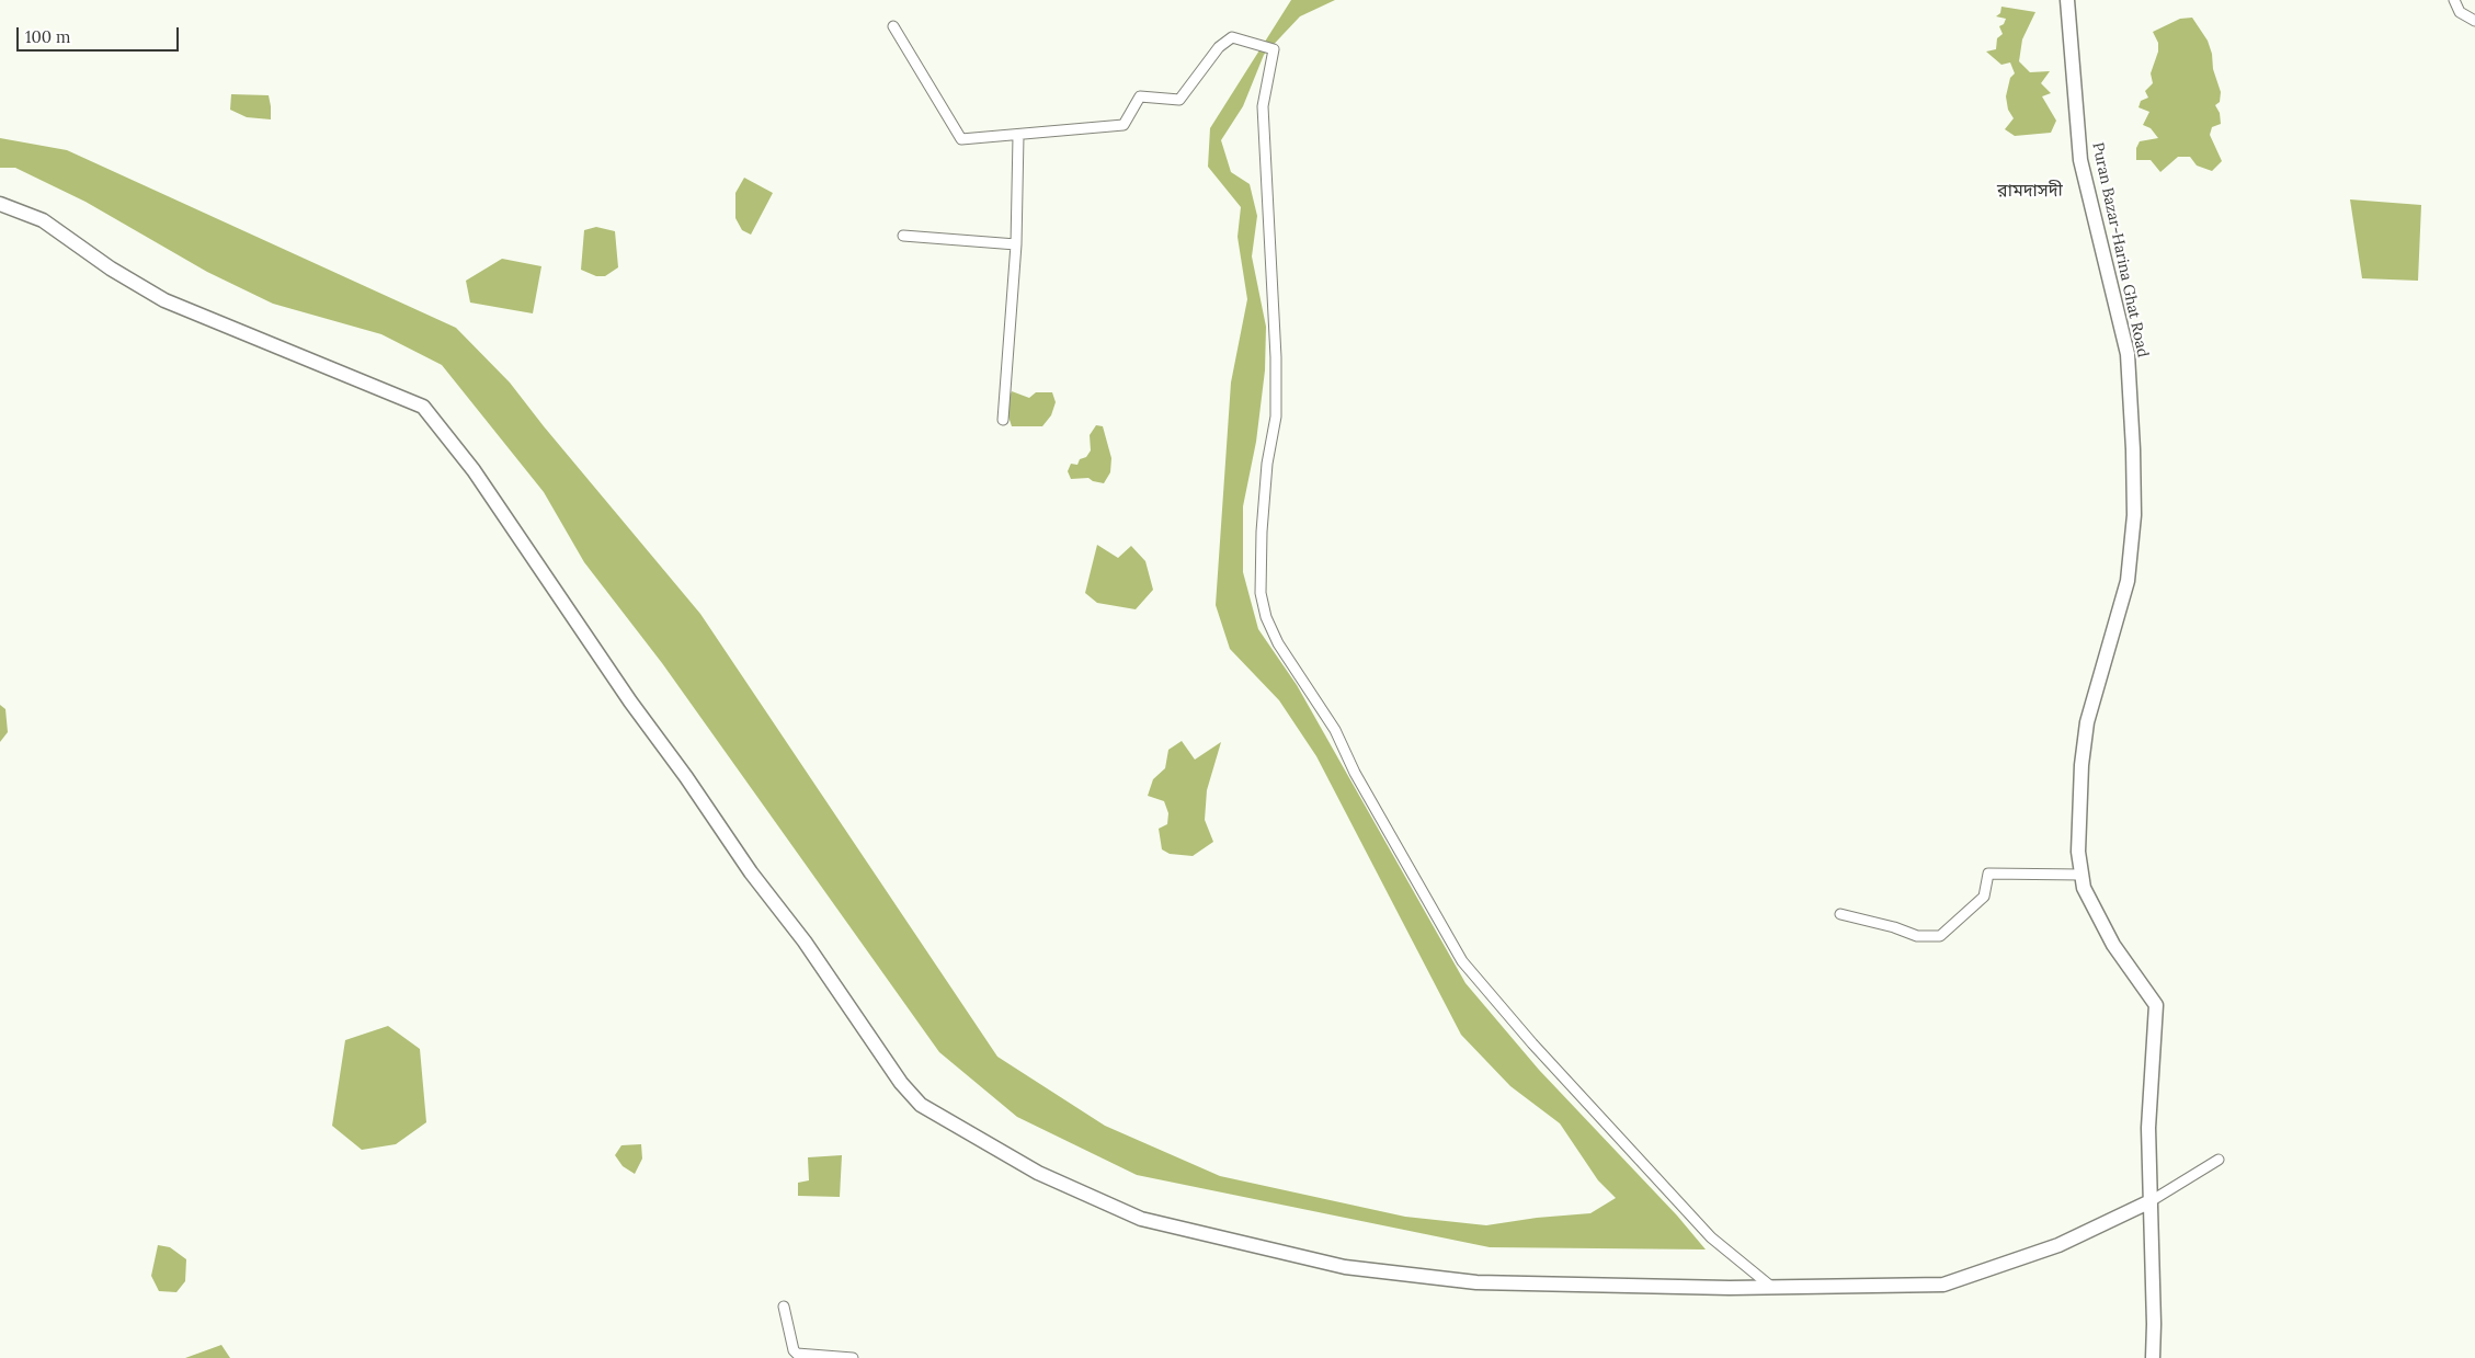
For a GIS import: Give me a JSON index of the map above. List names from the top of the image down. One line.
{"streets":{"main road":["Puran Bazar-Harina Ghat Road"]},"districts":["রামদাসদী"],"scale_bar":"100 m"}
